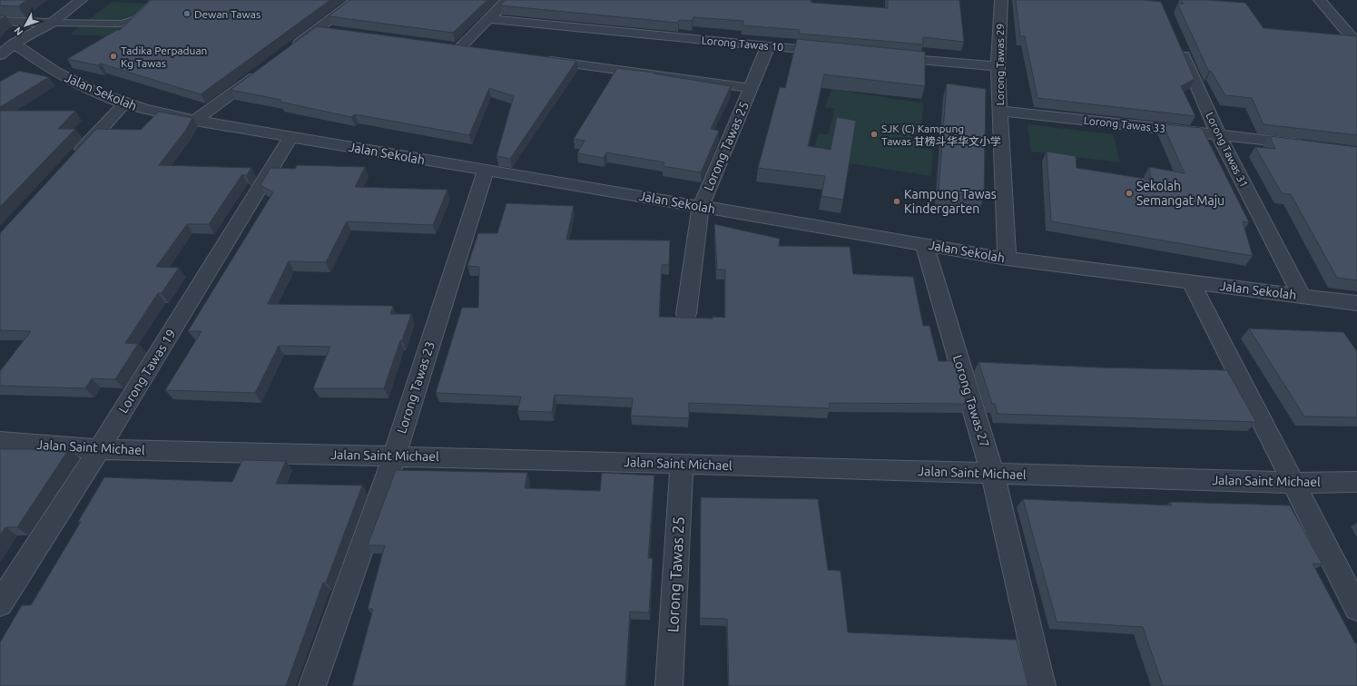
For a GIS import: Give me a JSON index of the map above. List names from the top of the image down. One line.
{"streets":{"street":["Lorong Tawas 10","Lorong Tawas 29","Jalan Sekolah","Lorong Tawas 33","Lorong Tawas 25","Lorong Tawas 31","Lorong Tawas 19","Lorong Tawas 23","Lorong Tawas 27","Jalan Saint Michael"]},"crossings":[["Lorong Tawas 10","Lorong Tawas 25"],["Lorong Tawas 29","Jalan Sekolah"],["Lorong Tawas 29","Lorong Tawas 33"],["Jalan Sekolah","Lorong Tawas 25"],["Jalan Sekolah","Lorong Tawas 31"],["Jalan Sekolah","Lorong Tawas 19"],["Jalan Sekolah","Lorong Tawas 23"],["Jalan Sekolah","Lorong Tawas 27"],["Lorong Tawas 33","Lorong Tawas 31"],["Lorong Tawas 25","Jalan Saint Michael"],["Lorong Tawas 19","Jalan Saint Michael"],["Lorong Tawas 23","Jalan Saint Michael"],["Lorong Tawas 27","Jalan Saint Michael"]],"places":["Dewan Tawas","Tadika Perpaduan Kg Tawas","SJK (C) Kampung Tawas 甘榜斗华华文小学","Sekolah Semangat Maju","Kampung Tawas Kindergarten"],"north":"bottom left"}
